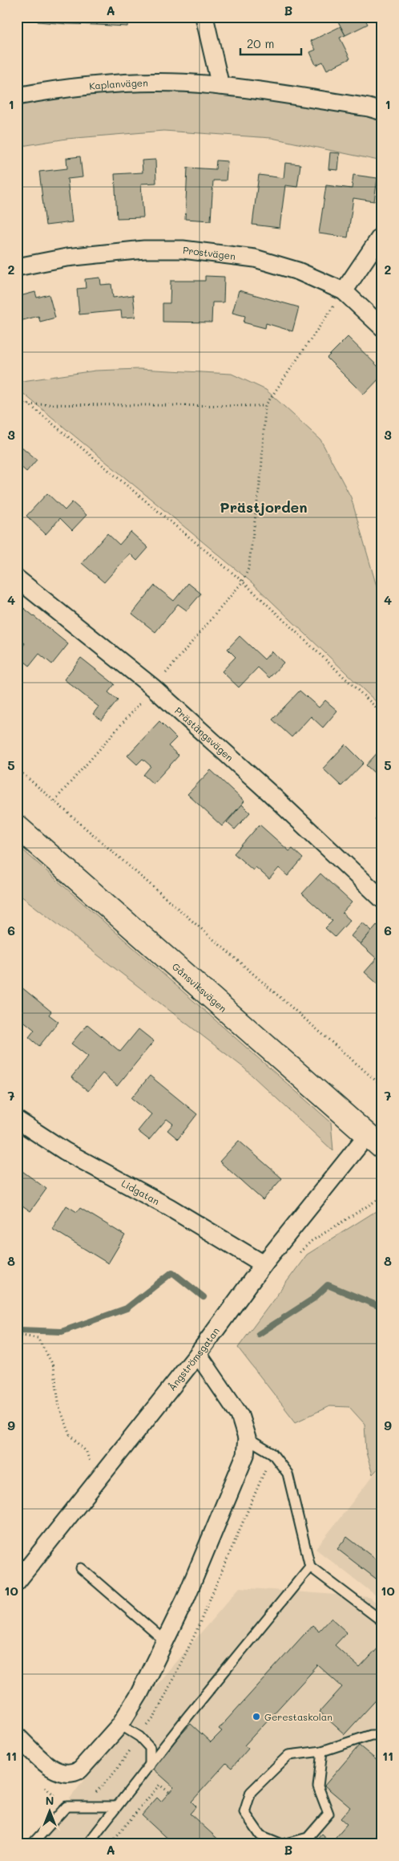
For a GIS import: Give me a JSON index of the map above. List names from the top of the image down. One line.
{"streets":{"main road":["Gånsviksvägen"],"street":["Kaplanvägen","Prostvägen","Prästängsvägen","Lidgatan","Ångströmsgatan"]},"crossings":[["Gånsviksvägen","Ångströmsgatan"],["Lidgatan","Ångströmsgatan"]],"districts":["Prästjorden"],"places":["Gerestaskolan"],"scale_bar":"20 m","north":"top","grid":{"columns":["A","B"],"rows":["1","2","3","4","5","6","7","8","9","10","11"]}}
